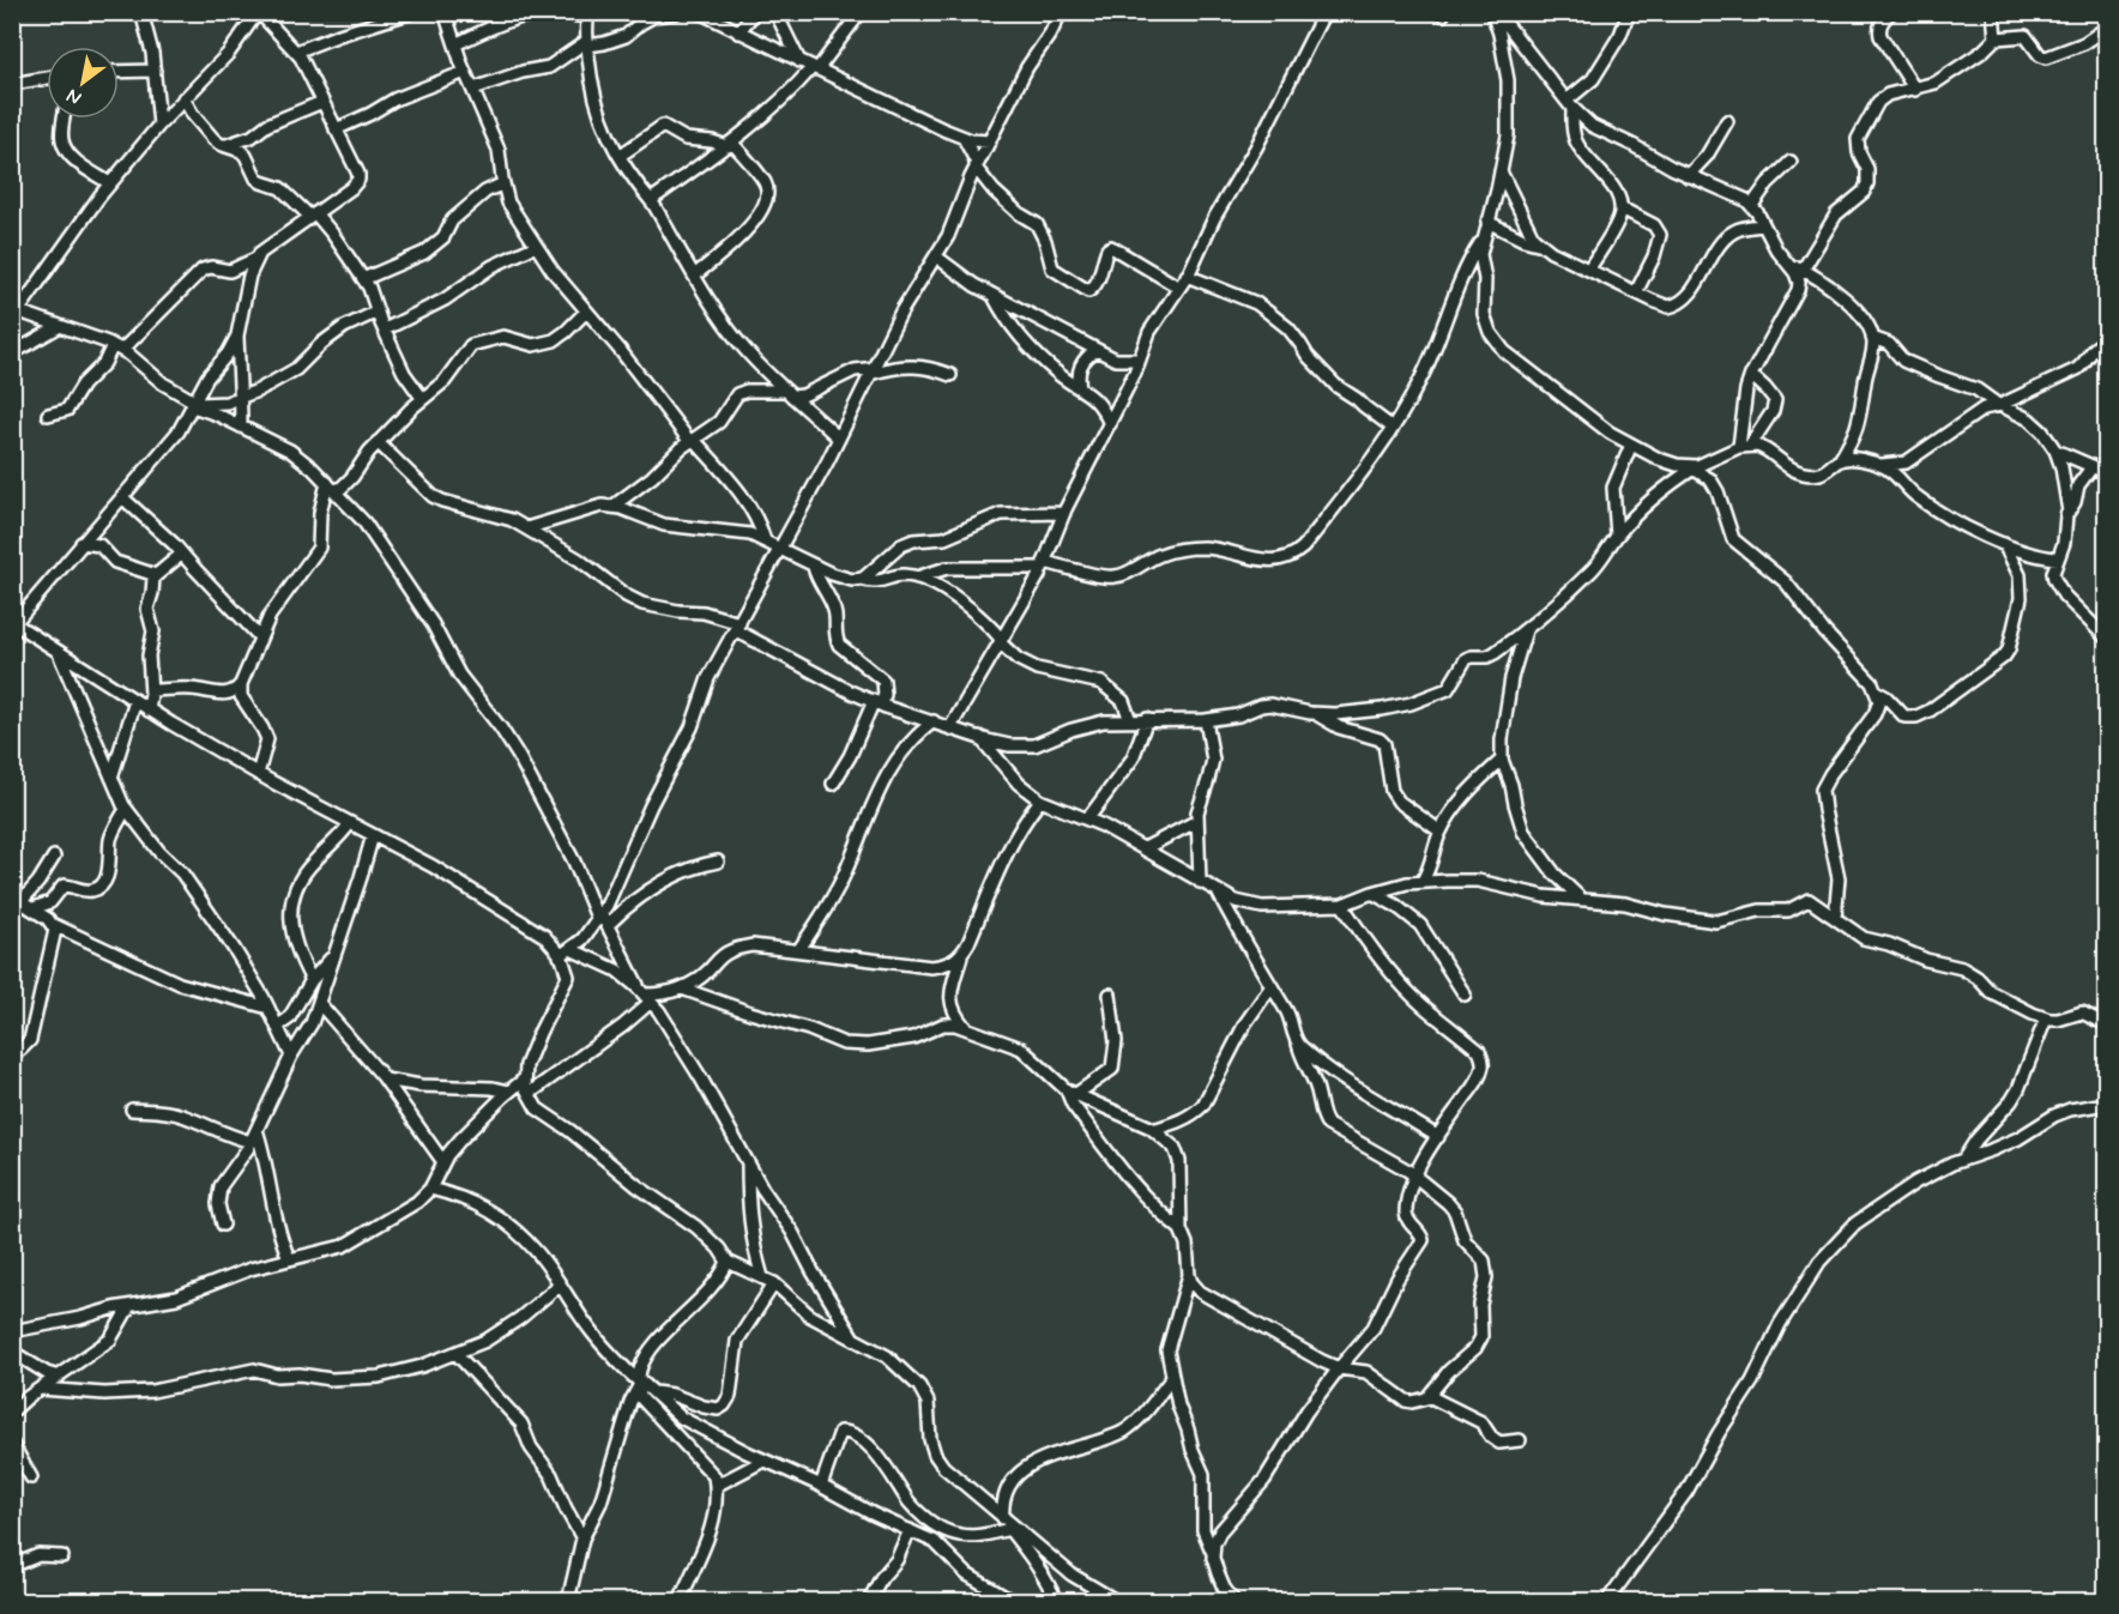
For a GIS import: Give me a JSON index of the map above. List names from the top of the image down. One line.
{"north":"bottom left"}
